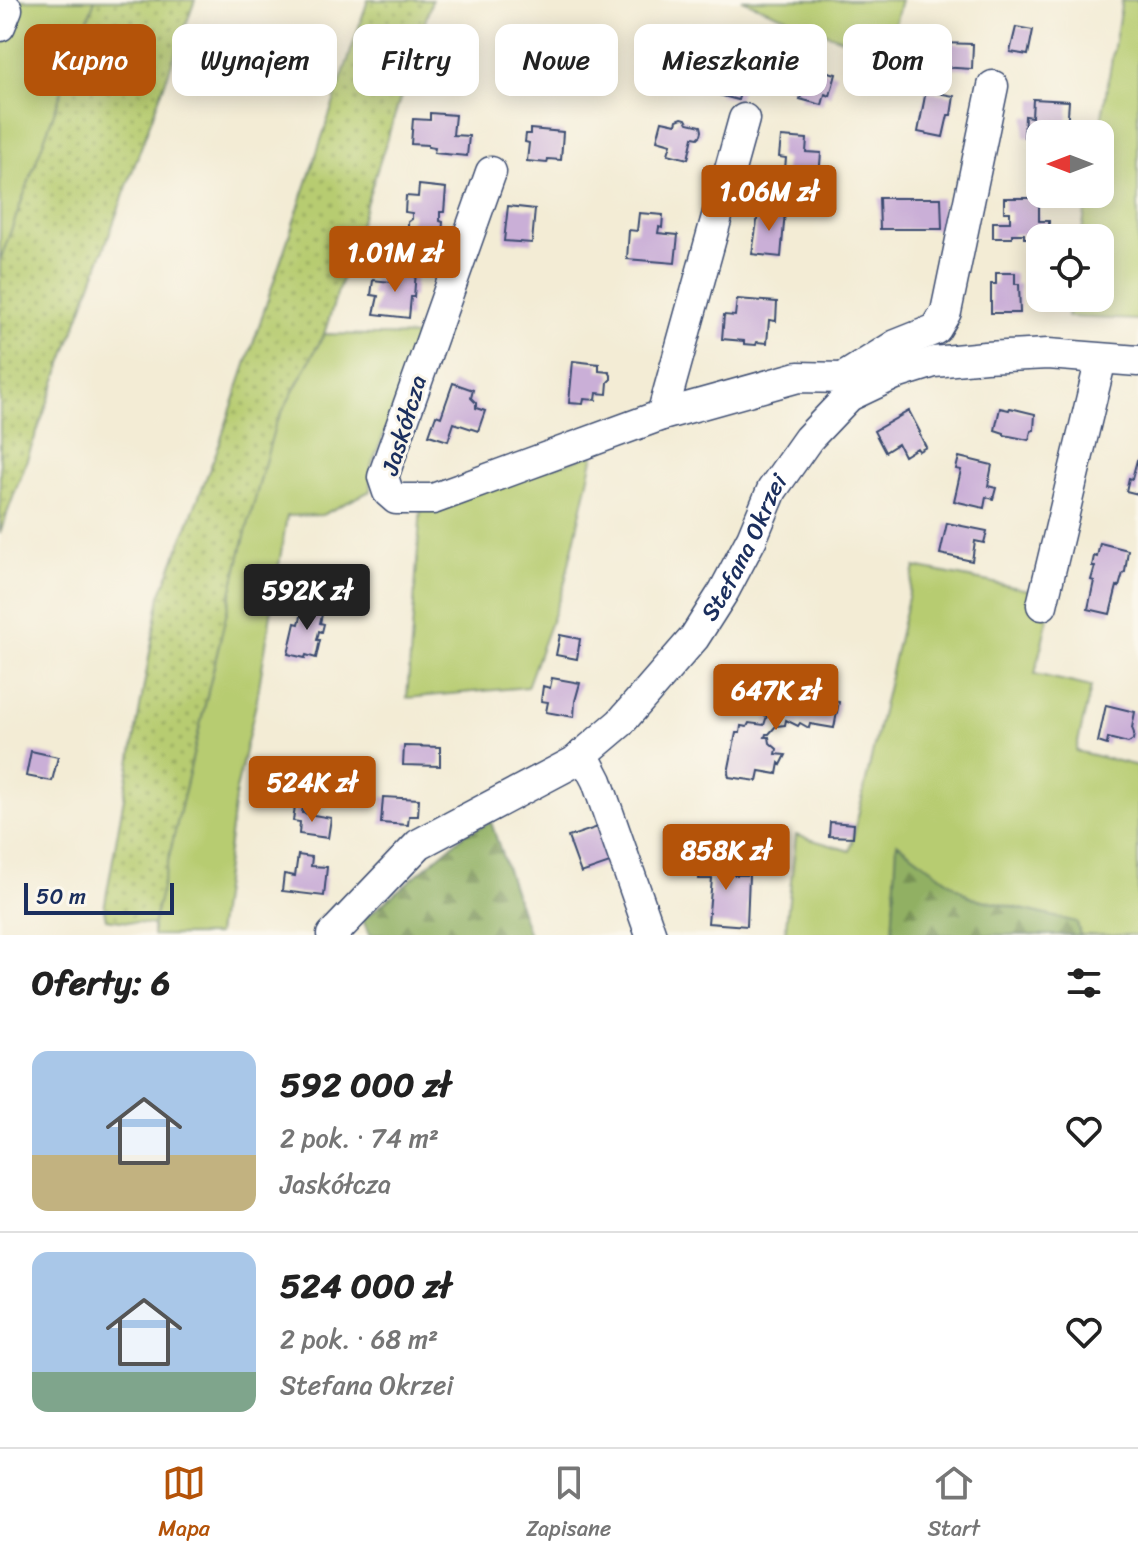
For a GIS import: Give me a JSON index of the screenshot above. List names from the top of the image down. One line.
{"streets":{"street":["Jaskółcza","Stefana Okrzei"]},"crossings":[["Jaskółcza","Stefana Okrzei"]],"scale_bar":"50 m","north":"left","page":{"chip":["Kupno","Wynajem","Filtry","Nowe","Mieszkanie","Dom"],"price":["1.06M zł","1.01M zł","592K zł","647K zł","524K zł","858K zł"],"scale":"50 m","heading":"Oferty: 6","list":[{"name":"592 000 zł","note":"2 pok. · 74 m² · Jaskółcza"},{"name":"524 000 zł","note":"2 pok. · 68 m² · Stefana Okrzei"}],"tabs":["Mapa","Zapisane","Start"]}}
